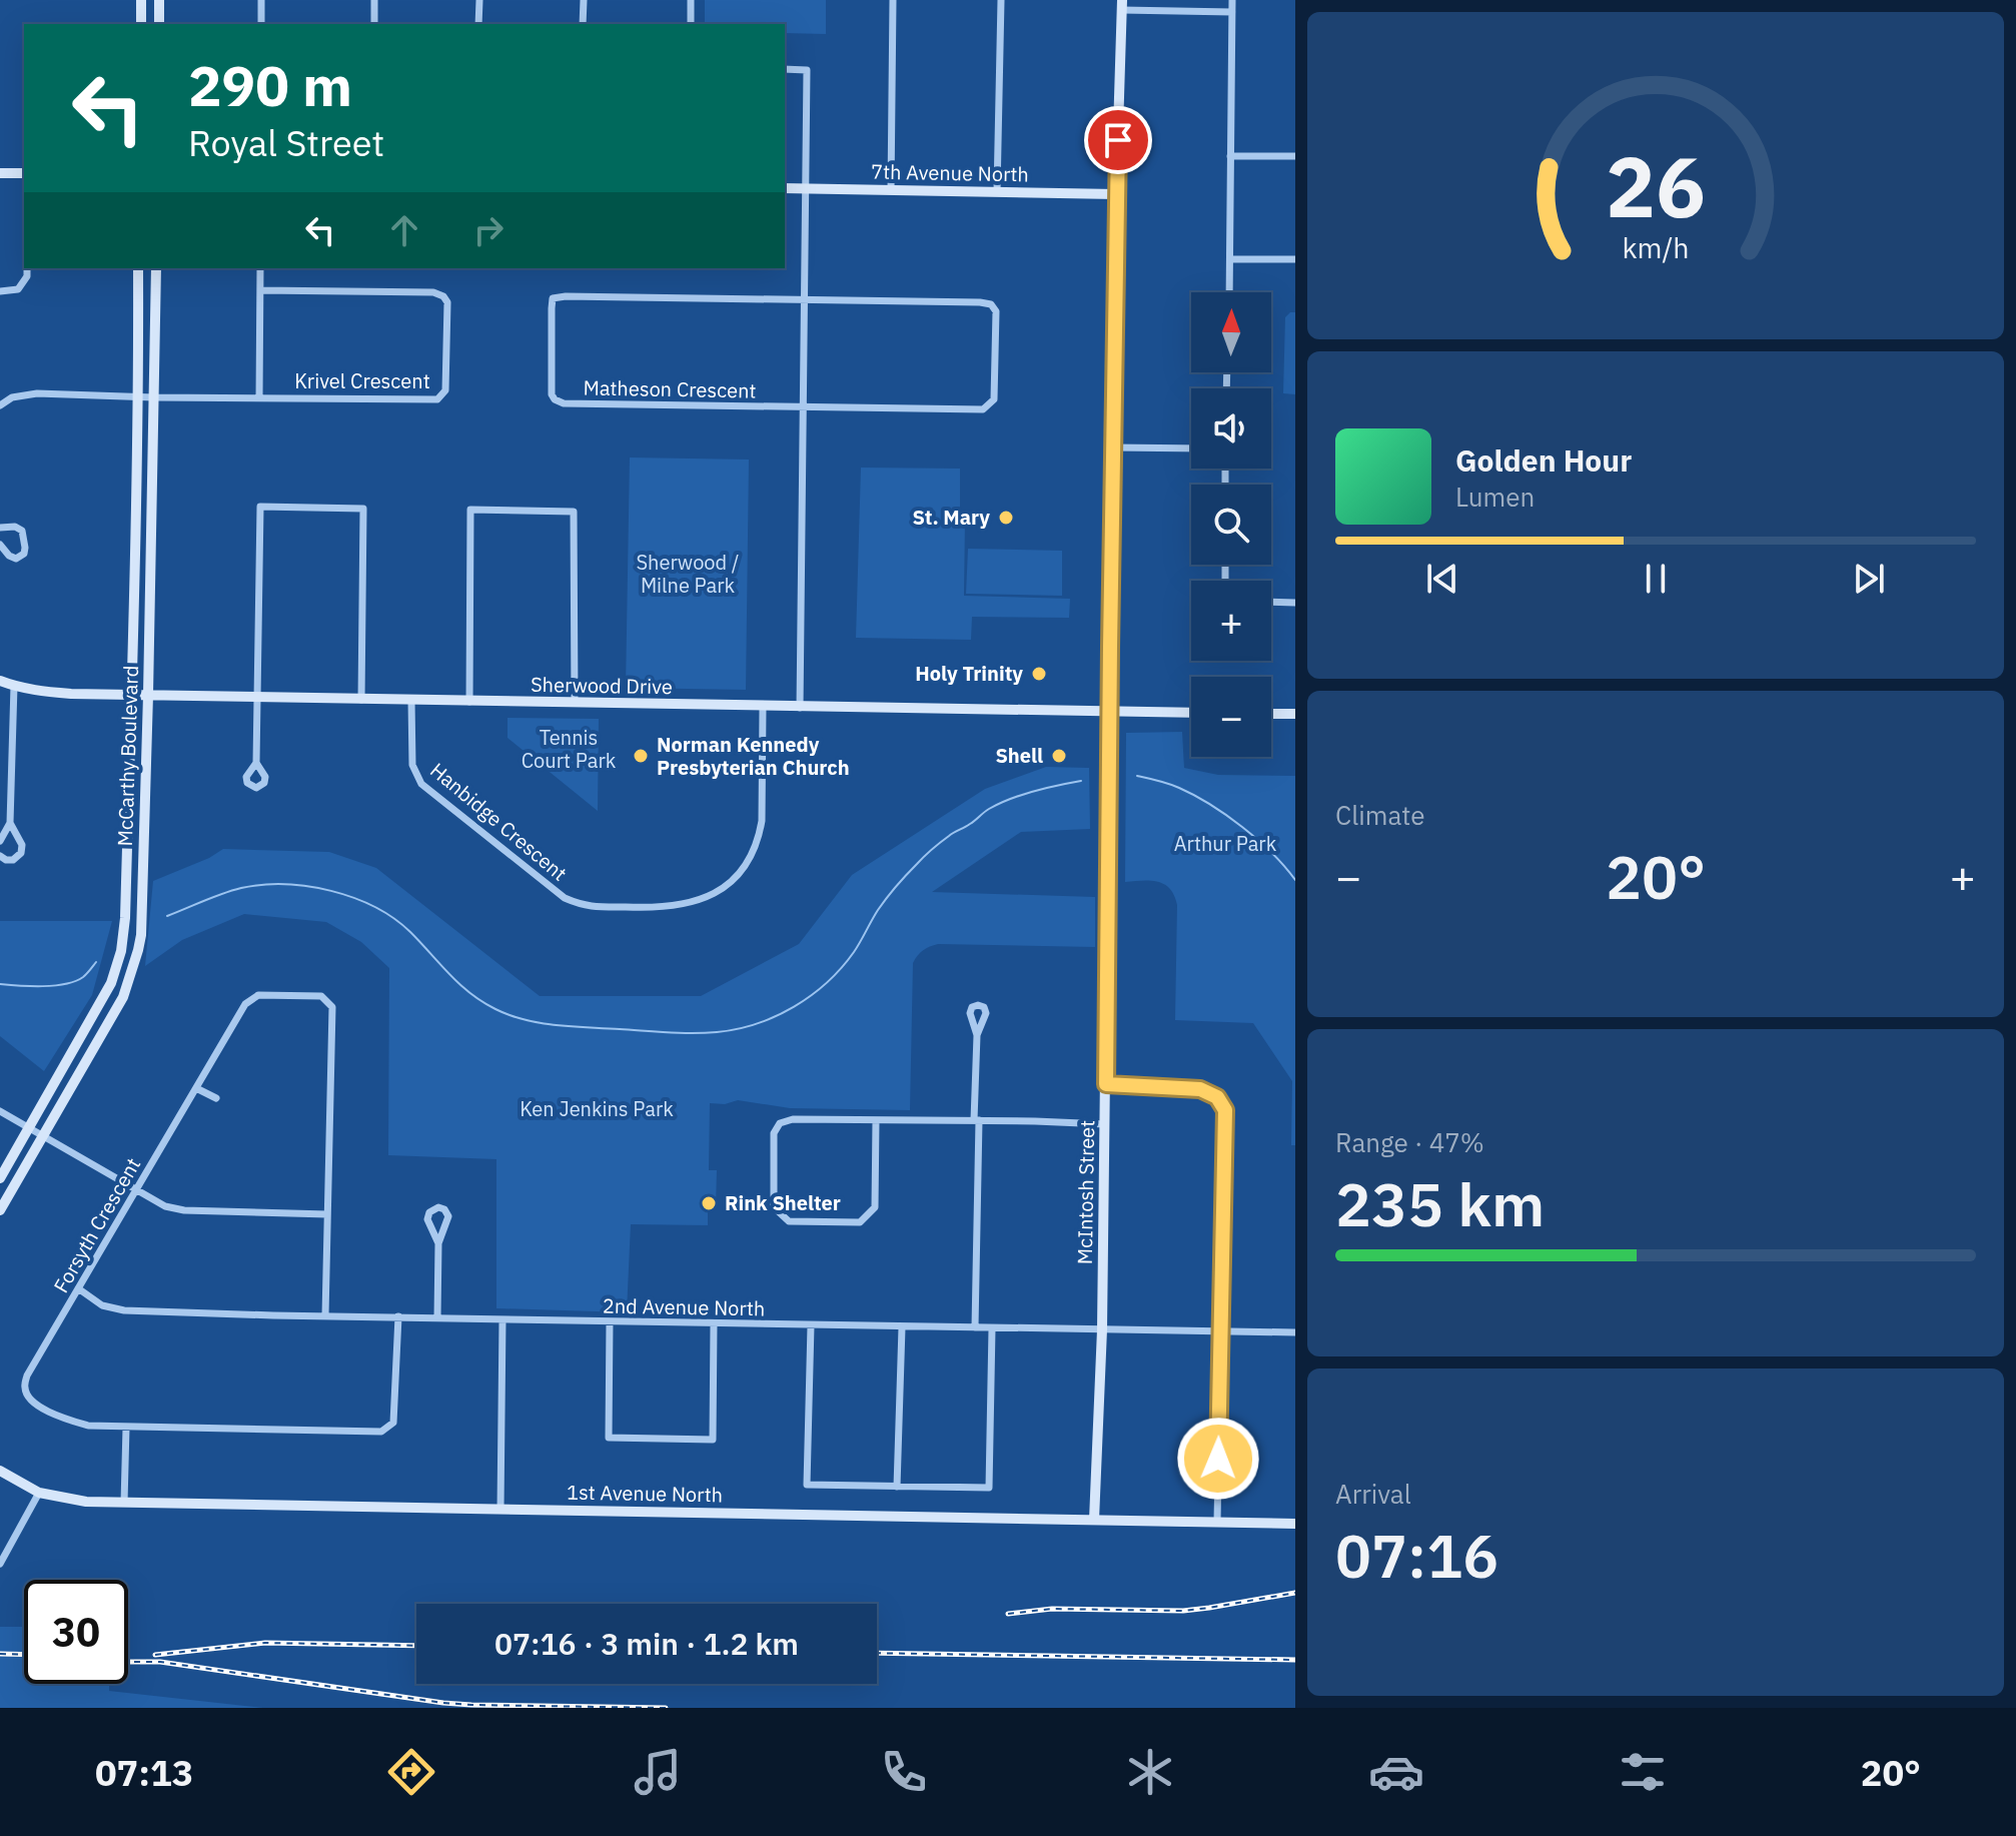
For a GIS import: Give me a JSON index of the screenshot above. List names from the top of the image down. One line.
{"streets":{"main road":["7th Avenue North","Sherwood Drive","McCarthy Boulevard","McIntosh Street","1st Avenue North"],"street":["Krivel Crescent","Matheson Crescent","Hanbidge Crescent","Forsyth Crescent","2nd Avenue North"]},"crossings":[["7th Avenue North","McIntosh Street"],["Krivel Crescent","McCarthy Boulevard"],["Sherwood Drive","McCarthy Boulevard"],["Sherwood Drive","Hanbidge Crescent"],["Sherwood Drive","McIntosh Street"],["McIntosh Street","2nd Avenue North"],["McIntosh Street","1st Avenue North"],["Forsyth Crescent","2nd Avenue North"]],"parks":["Sherwood / Milne Park","Tennis Court Park","Arthur Park","Ken Jenkins Park"],"places":["St. Mary","Holy Trinity","Norman Kennedy Presbyterian Church","Shell","Rink Shelter"],"north":"top","page":{"turn":["290 m","Royal Street"],"map_buttons":["+","−"],"song":["Golden Hour","Lumen"],"tile":["Climate",["Range · 47%","235 km"],["Arrival","07:16"]],"heat":["−","20°","+"],"limit":"30","trip":"07:16 · 3 min · 1.2 km","tabs":["07:13","20°"],"gauge":["26","km/h"]}}
